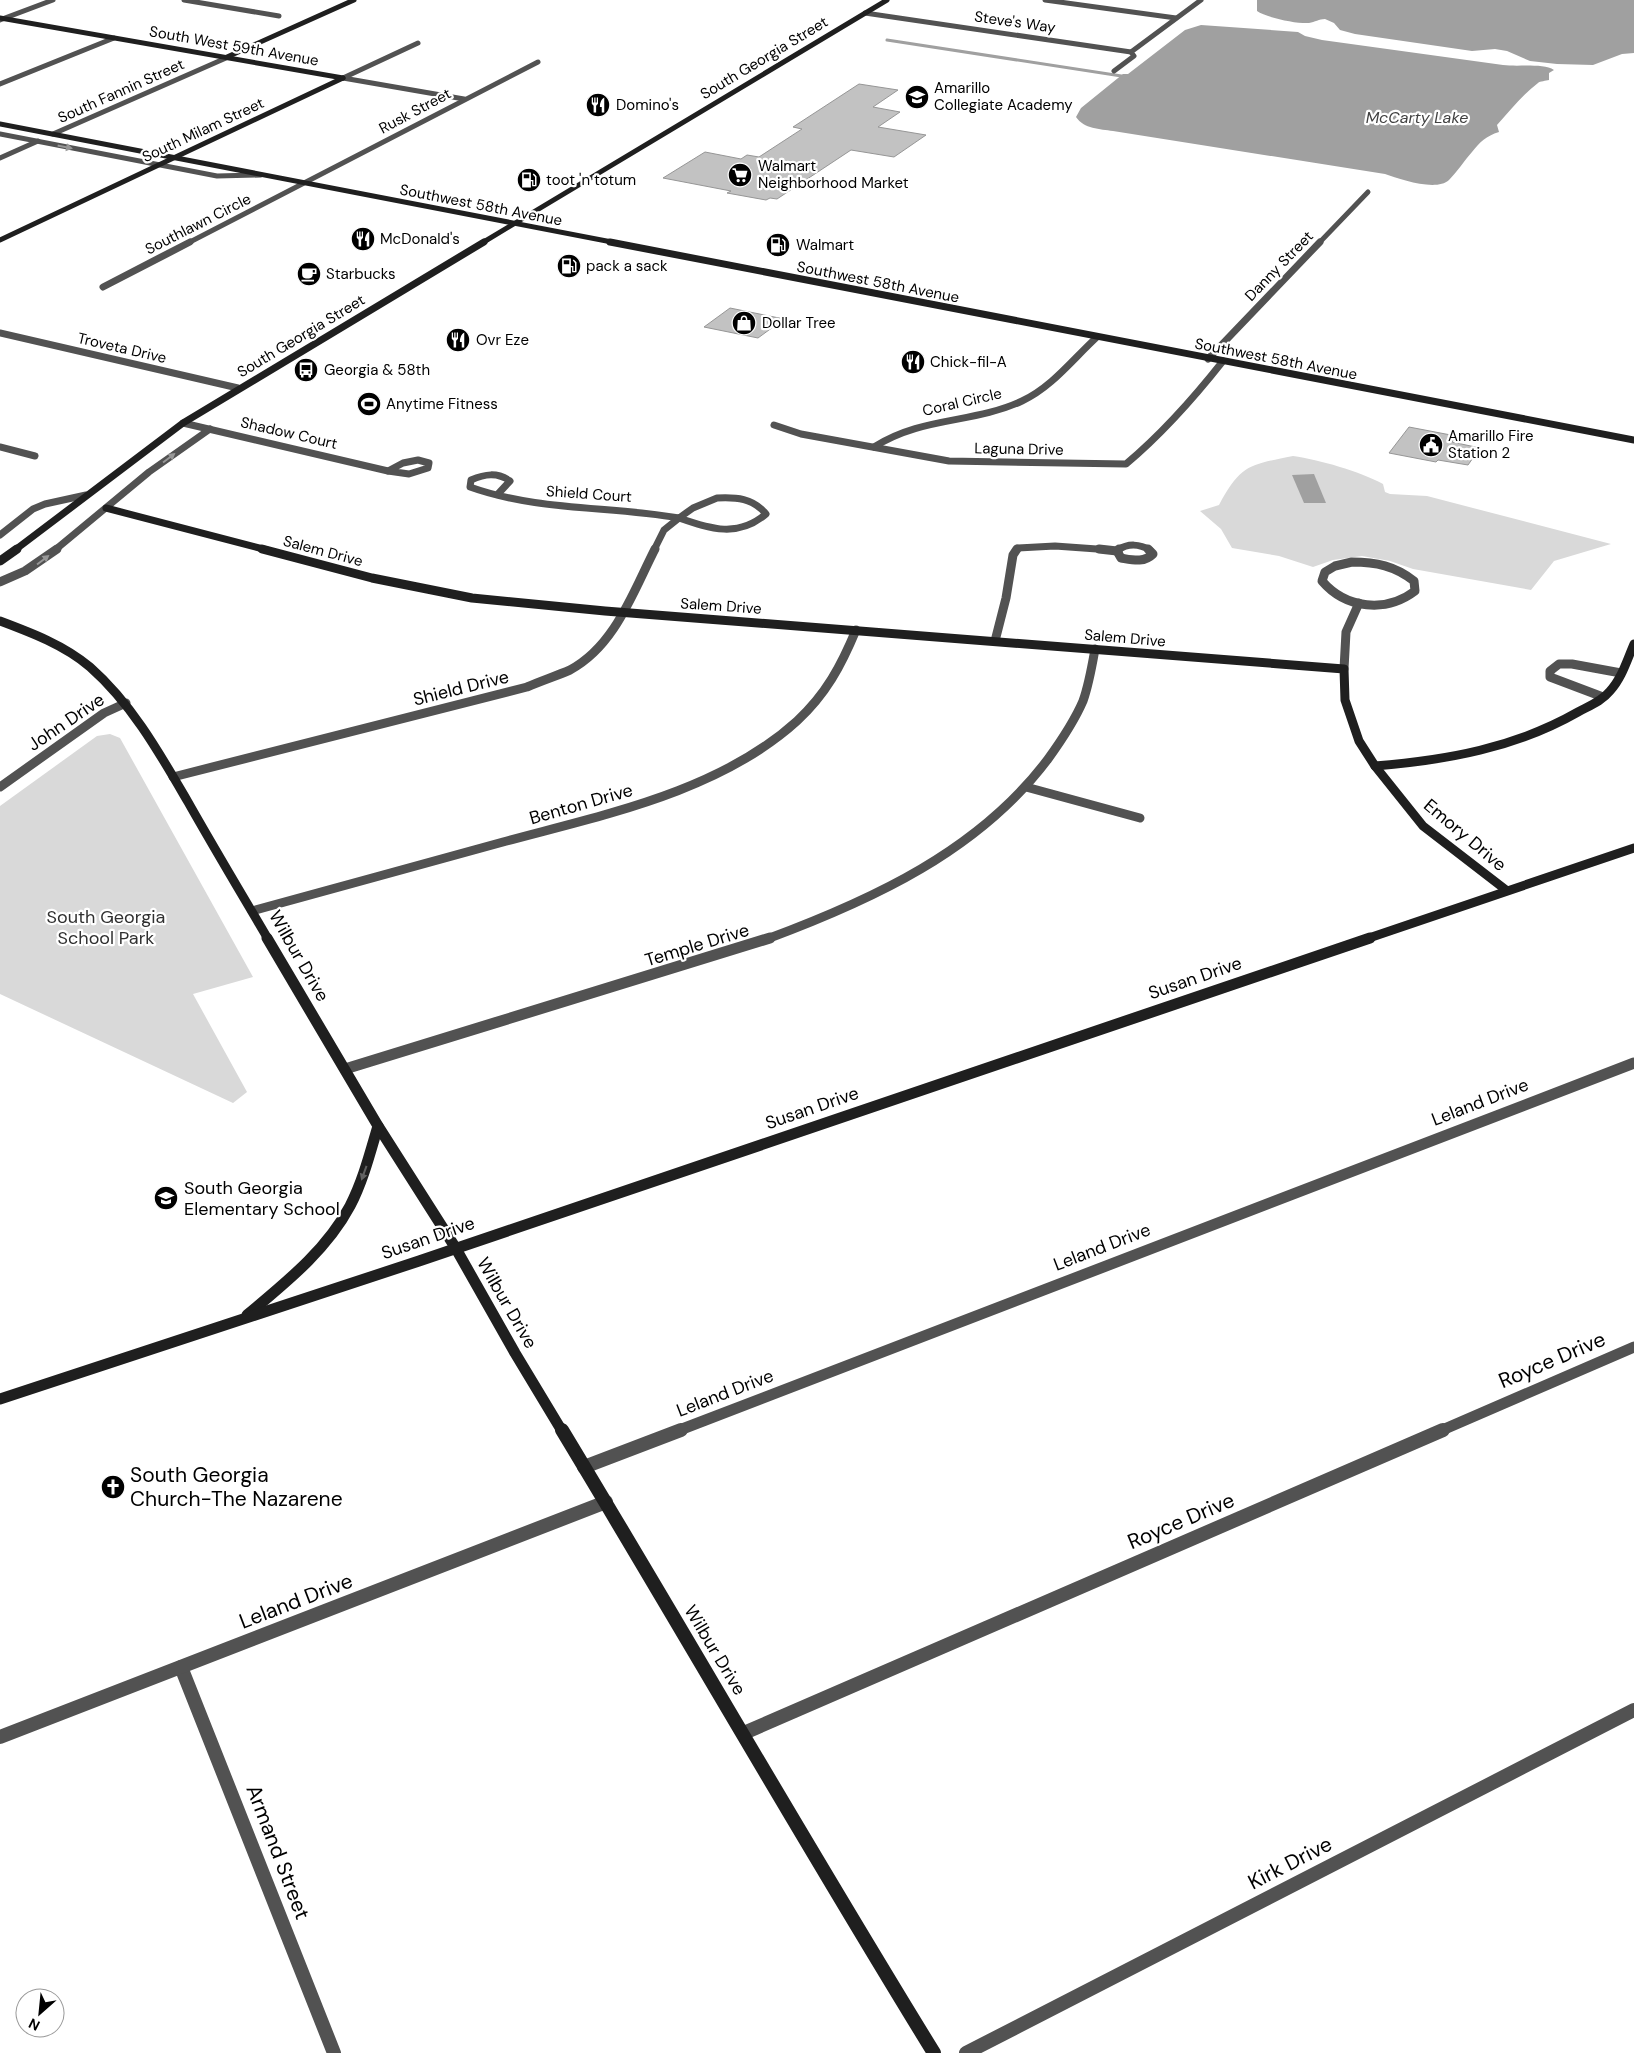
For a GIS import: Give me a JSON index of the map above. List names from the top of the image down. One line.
{"streets":{"street":["Steve's Way","South West 59th Avenue","South Georgia Street","South Fannin Street","Rusk Street","South Milam Street","Southwest 58th Avenue","Southlawn Circle","Danny Street","Troveta Drive","Coral Circle","Shadow Court","Laguna Drive","Shield Court","Salem Drive","Shield Drive","John Drive","Benton Drive","Emory Drive","Temple Drive","Wilbur Drive","Susan Drive","Leland Drive","Royce Drive","Armand Street","Kirk Drive"]},"crossings":[["Steve's Way","South Georgia Street"],["South West 59th Avenue","South Fannin Street"],["South West 59th Avenue","Rusk Street"],["South West 59th Avenue","South Milam Street"],["South Georgia Street","Southwest 58th Avenue"],["South Georgia Street","Troveta Drive"],["South Georgia Street","Shadow Court"],["South Fannin Street","Southwest 58th Avenue"],["Rusk Street","Southwest 58th Avenue"],["Rusk Street","Southlawn Circle"],["South Milam Street","Southwest 58th Avenue"],["Southwest 58th Avenue","Southlawn Circle"],["Southwest 58th Avenue","Danny Street"],["Southwest 58th Avenue","Coral Circle"],["Southwest 58th Avenue","Laguna Drive"],["Coral Circle","Laguna Drive"],["Shield Court","Shield Drive"],["Salem Drive","Shield Drive"],["Salem Drive","Benton Drive"],["Salem Drive","Emory Drive"],["Salem Drive","Temple Drive"],["Shield Drive","Wilbur Drive"],["John Drive","Wilbur Drive"],["Benton Drive","Wilbur Drive"],["Emory Drive","Susan Drive"],["Temple Drive","Wilbur Drive"],["Wilbur Drive","Susan Drive"],["Wilbur Drive","Leland Drive"],["Wilbur Drive","Royce Drive"],["Leland Drive","Armand Street"]],"water":["McCarty Lake"],"parks":["South Georgia School Park"],"places":{"school or university":["Amarillo Collegiate Academy","South Georgia Elementary School"],"restaurant":["Domino's","McDonald's","Ovr Eze","Chick-fil-A"],"supermarket":["Walmart Neighborhood Market"],"fuel station":["toot 'n totum","Walmart","pack a sack"],"cafe":["Starbucks"],"shop":["Dollar Tree"],"bus stop":["Georgia & 58th"],"sports":["Anytime Fitness"],"public building":["Amarillo Fire Station 2"],"church":["South Georgia Church-The Nazarene"]},"north":"bottom left"}
